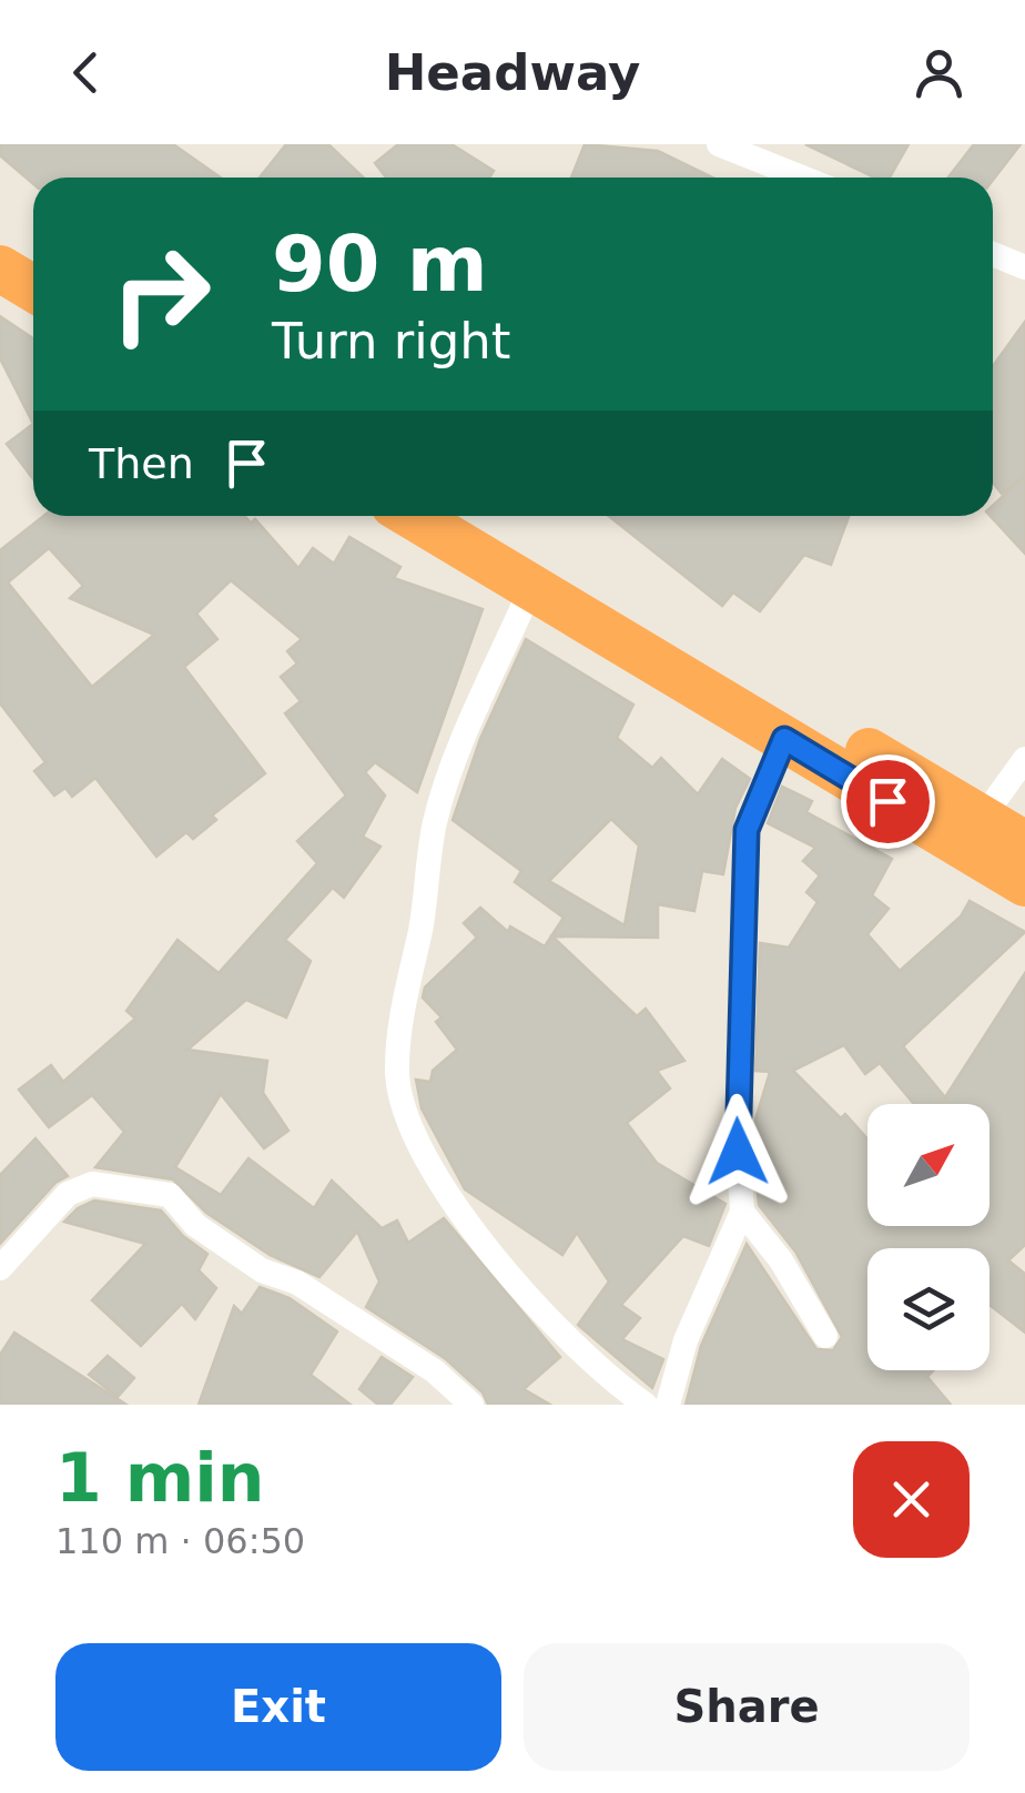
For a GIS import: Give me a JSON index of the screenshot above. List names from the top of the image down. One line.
{"north":"top right","page":{"header":"Headway","turn":["90 m","Turn right"],"then":"Then","heading":["1 min","110 m · 06:50"],"buttons":["Exit","Share"]}}
